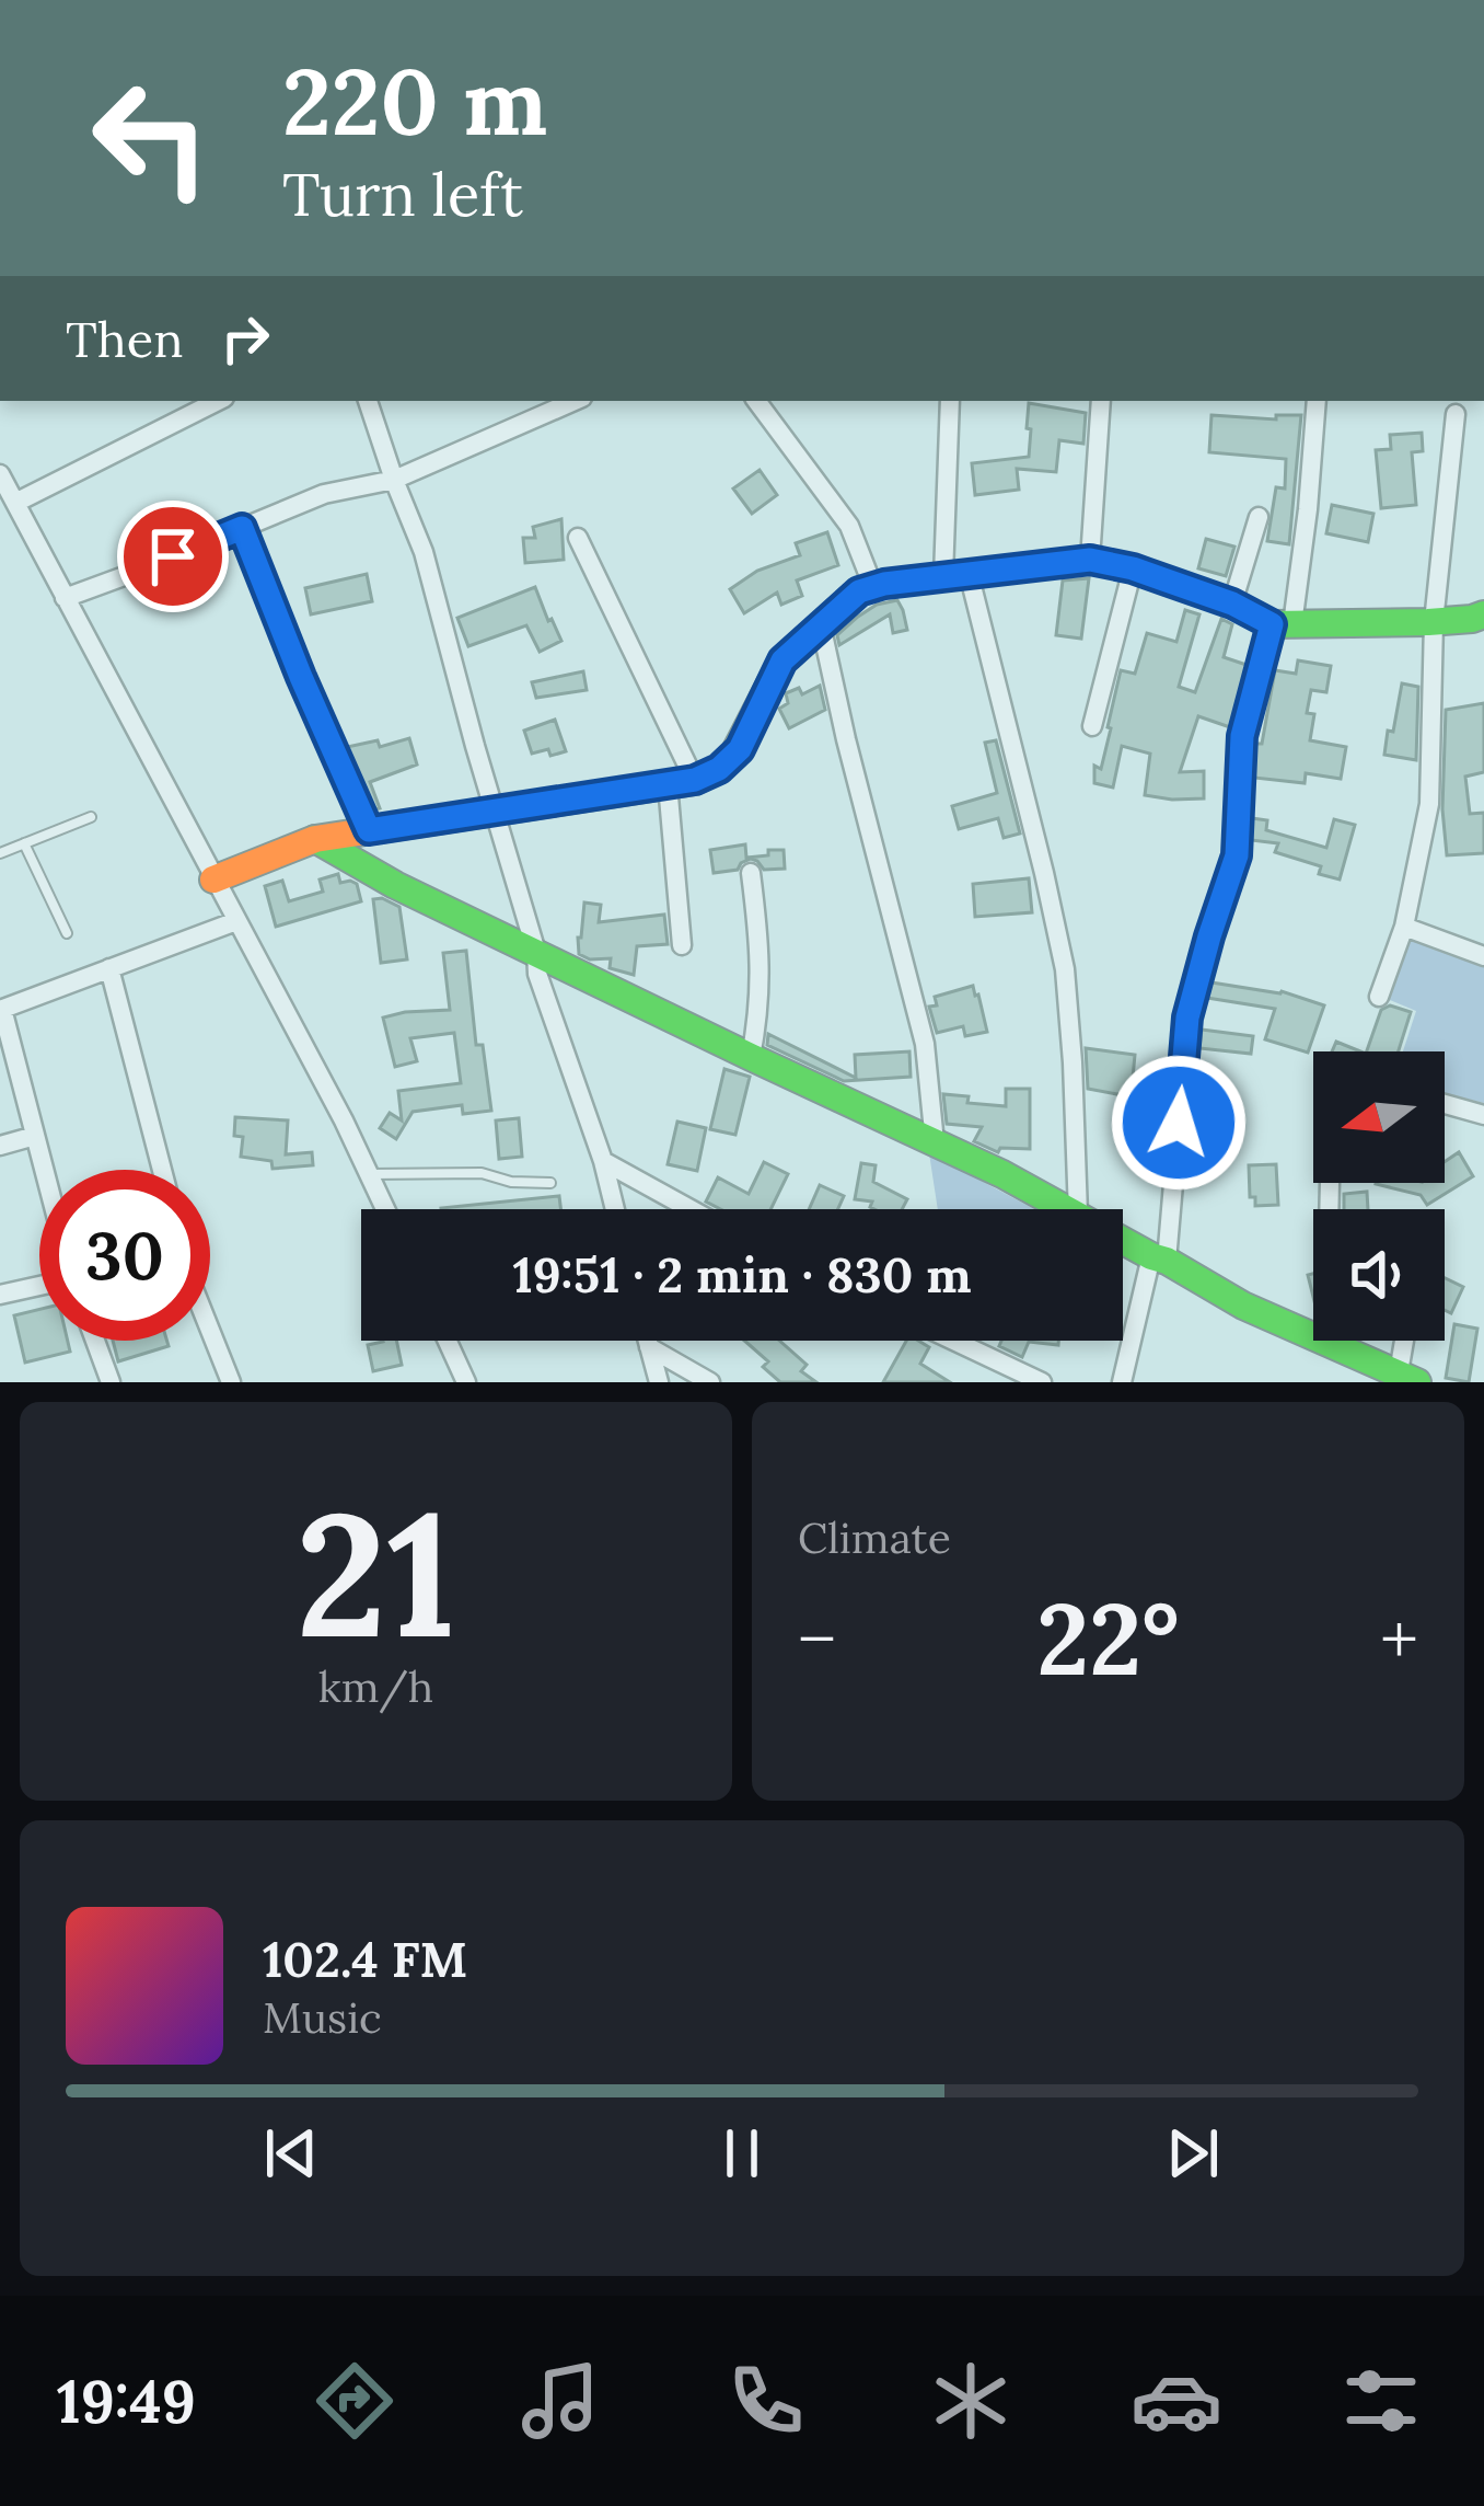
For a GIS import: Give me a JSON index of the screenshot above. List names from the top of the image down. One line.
{"north":"left","page":{"turn":["220 m","Turn left"],"then":"Then","limit":"30","trip":"19:51 · 2 min · 830 m","tile":[["21","km/h"],"Climate"],"heat":["−","22°","+"],"song":["102.4 FM","Music"],"tabs":"19:49"}}
